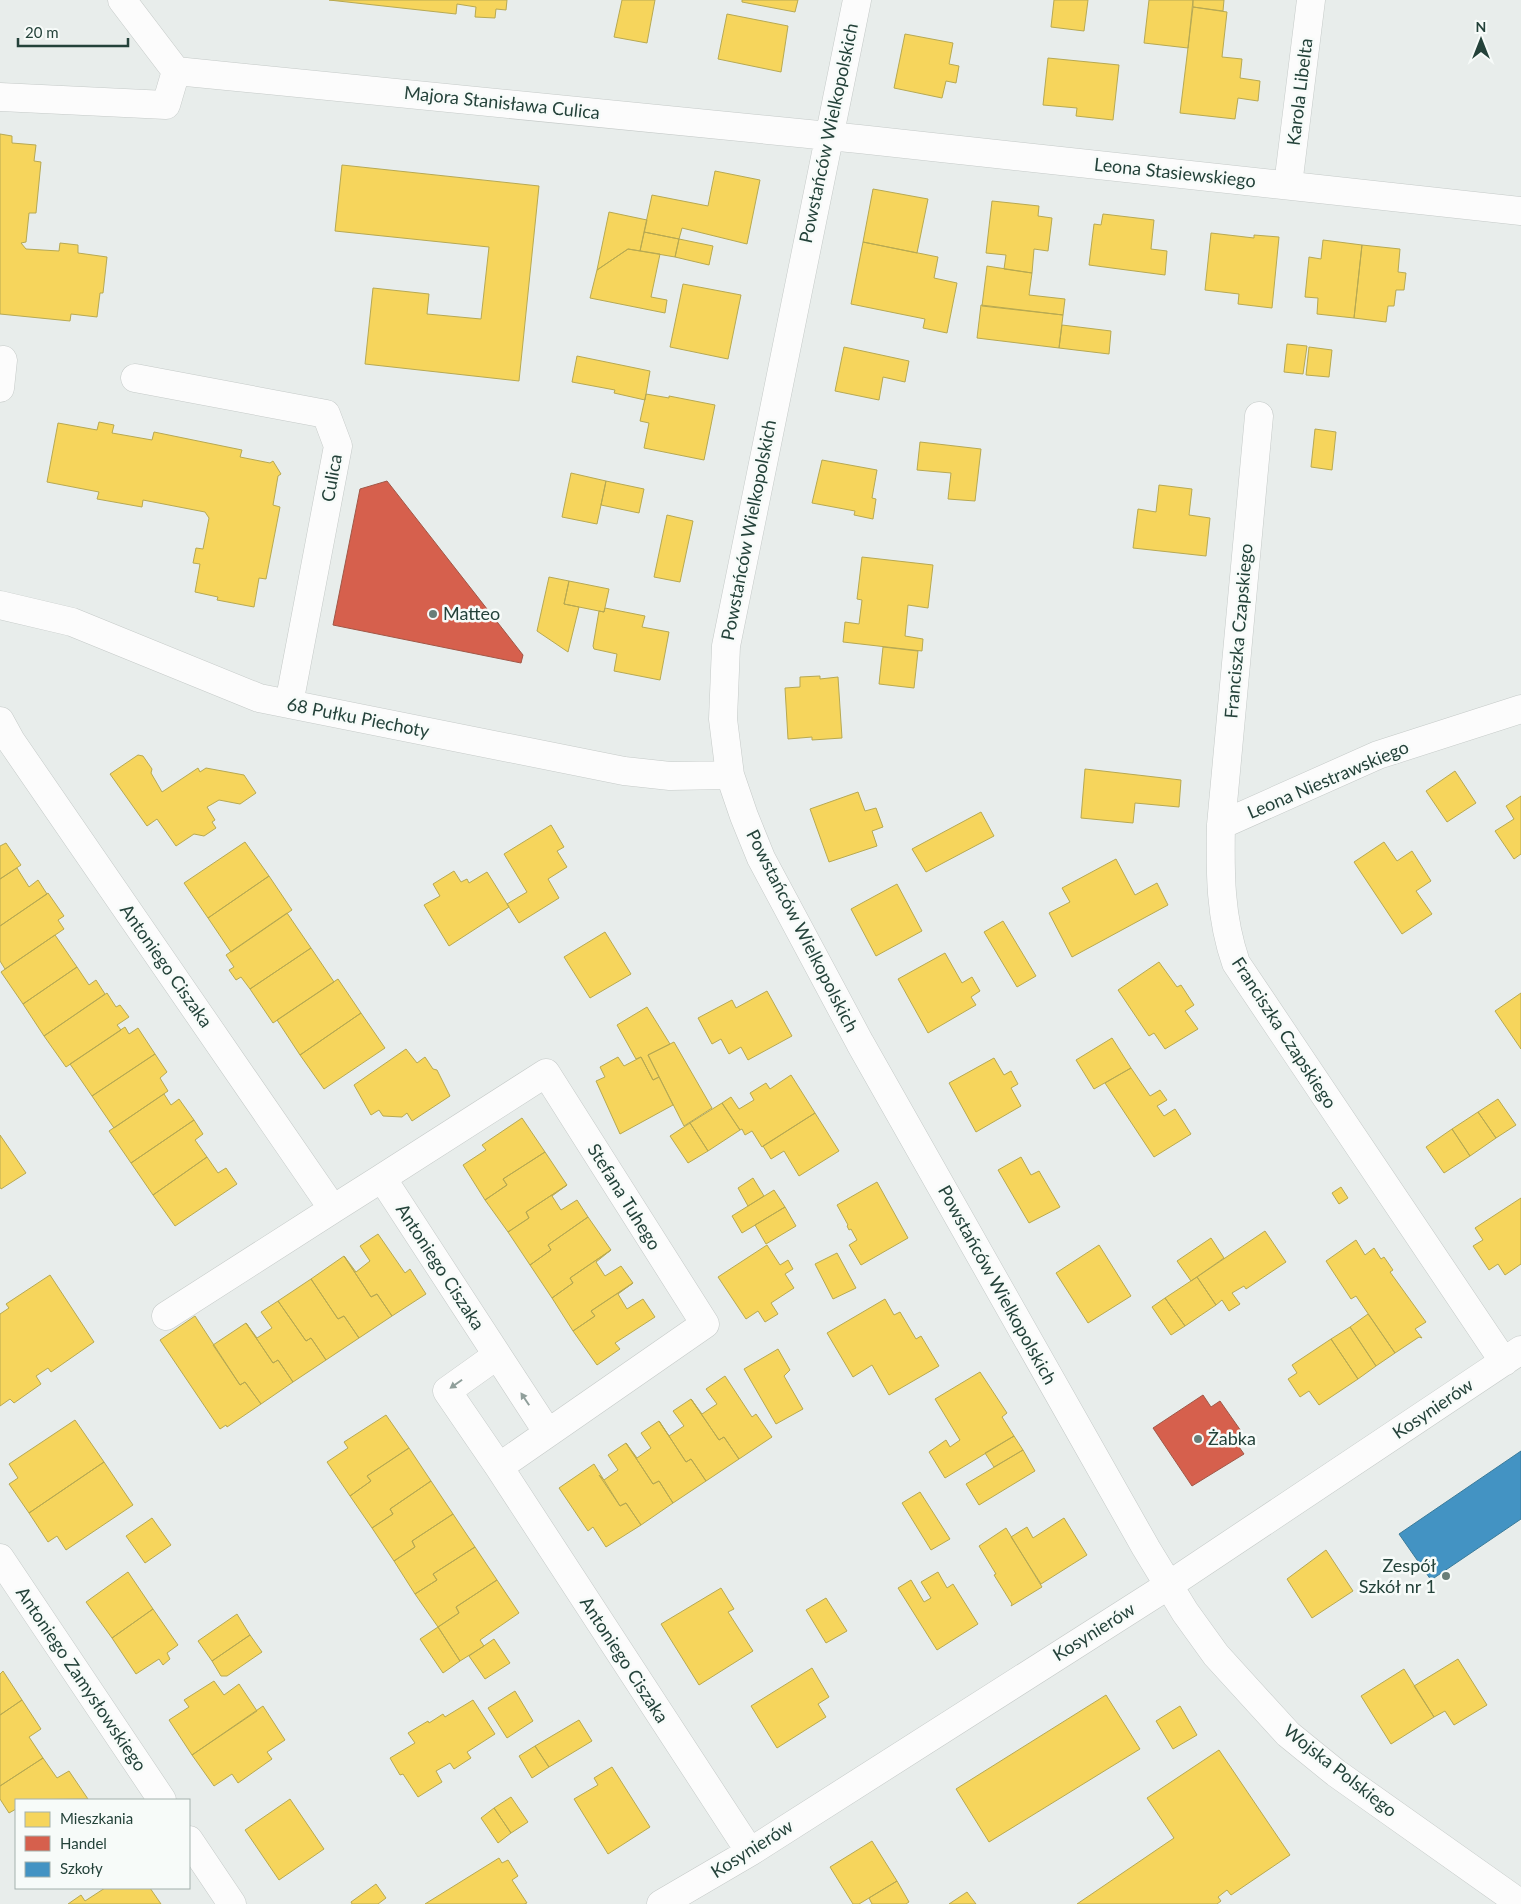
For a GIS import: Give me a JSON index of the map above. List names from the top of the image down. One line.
{"streets":{"street":["Karola Libelta","Majora Stanisława Culica","Powstańców Wielkopolskich","Leona Stasiewskiego","Culica","Franciszka Czapskiego","68 Pułku Piechoty","Leona Niestrawskiego","Antoniego Ciszaka","Stefana Tuhego","Kosynierów","Antoniego Zamysłowskiego","Wojska Polskiego"]},"crossings":[["Karola Libelta","Leona Stasiewskiego"],["Majora Stanisława Culica","Powstańców Wielkopolskich"],["Majora Stanisława Culica","Leona Stasiewskiego"],["Powstańców Wielkopolskich","Leona Stasiewskiego"],["Powstańców Wielkopolskich","68 Pułku Piechoty"],["Powstańców Wielkopolskich","Kosynierów"],["Powstańców Wielkopolskich","Wojska Polskiego"],["Culica","68 Pułku Piechoty"],["Franciszka Czapskiego","Leona Niestrawskiego"],["Franciszka Czapskiego","Kosynierów"],["Antoniego Ciszaka","Stefana Tuhego"],["Antoniego Ciszaka","Kosynierów"],["Kosynierów","Wojska Polskiego"]],"places":["Matteo","Żabka","Zespół Szkół nr 1"],"legend":["Mieszkania","Handel","Szkoły"],"scale_bar":"20 m","north":"top"}
